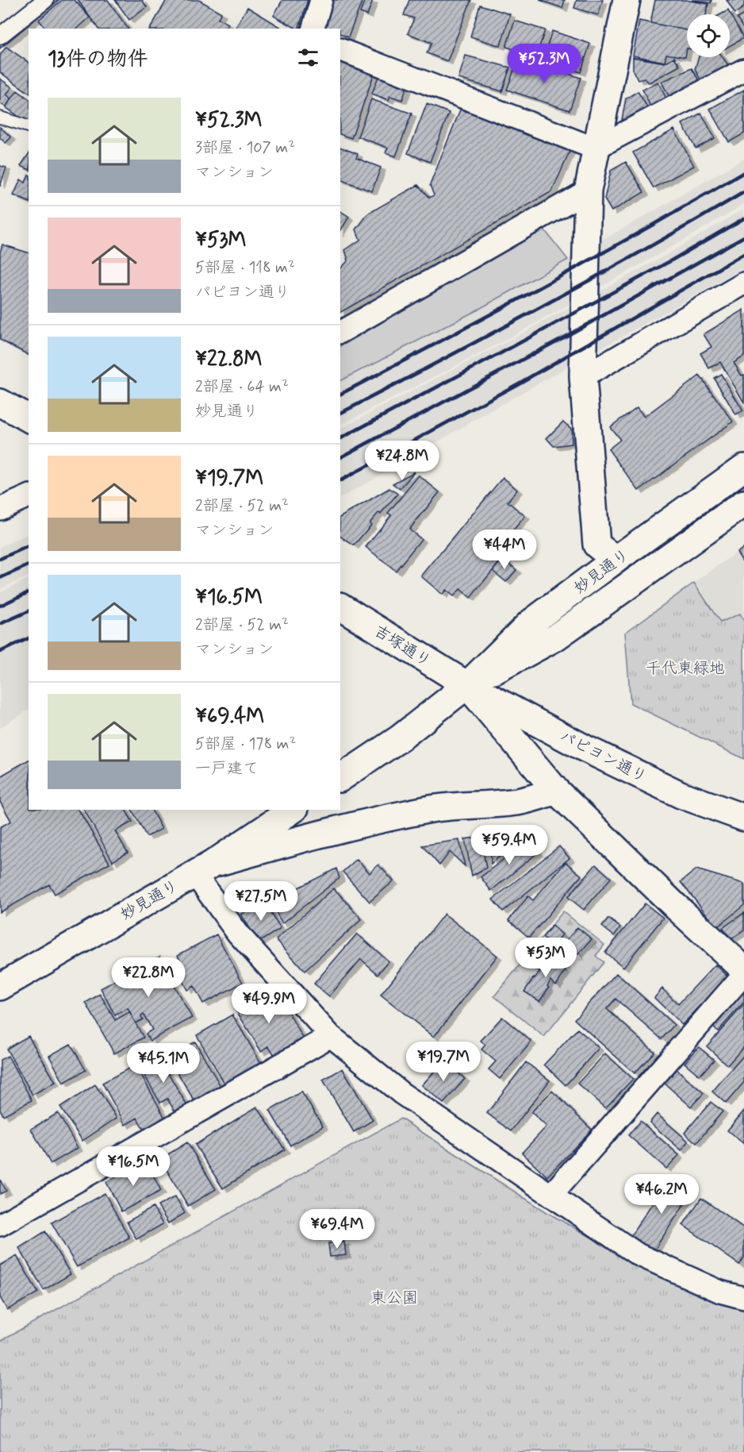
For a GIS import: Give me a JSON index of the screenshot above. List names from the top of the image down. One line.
{"streets":{"main road":["妙見通り","吉塚通り","パピヨン通り"]},"crossings":[["妙見通り","吉塚通り"],["妙見通り","パピヨン通り"],["吉塚通り","パピヨン通り"]],"parks":["千代東緑地","東公園"],"page":{"heading":"13件の物件","price":["¥52.3M","¥24.8M","¥44M","¥59.4M","¥27.5M","¥53M","¥22.8M","¥49.9M","¥19.7M","¥45.1M","¥16.5M","¥46.2M","¥69.4M"],"list":[{"name":"¥52.3M","note":"3部屋 · 107 m² · マンション"},{"name":"¥53M","note":"5部屋 · 118 m² · パピヨン通り"},{"name":"¥22.8M","note":"2部屋 · 64 m² · 妙見通り"},{"name":"¥19.7M","note":"2部屋 · 52 m² · マンション"},{"name":"¥16.5M","note":"2部屋 · 52 m² · マンション"},{"name":"¥69.4M","note":"5部屋 · 178 m² · 一戸建て"}]}}
